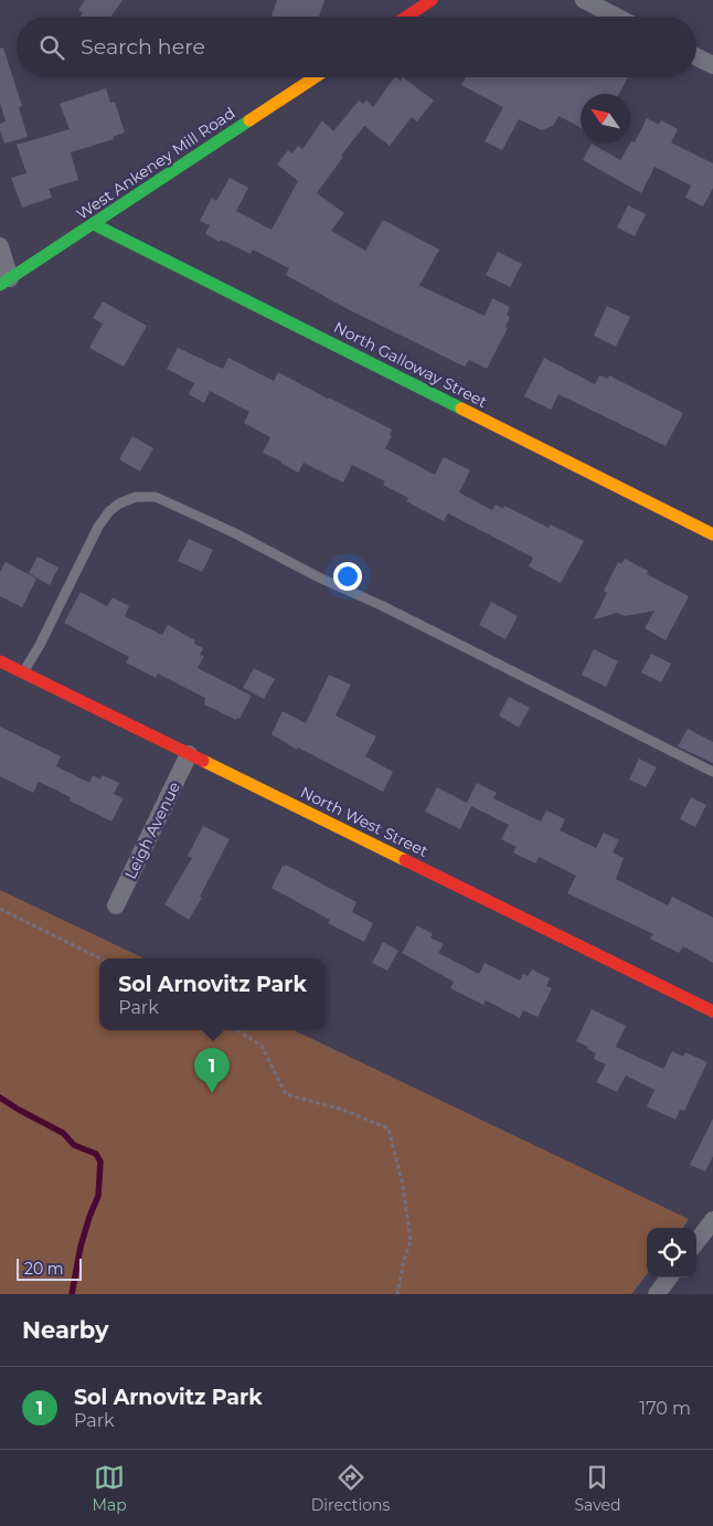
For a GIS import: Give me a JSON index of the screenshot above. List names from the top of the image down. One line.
{"streets":{"street":["West Ankeney Mill Road","North Galloway Street","North West Street","Leigh Avenue"]},"crossings":[["West Ankeney Mill Road","North Galloway Street"],["North West Street","Leigh Avenue"]],"scale_bar":"20 m","north":"top left","page":{"search":"Search here","popup":["Sol Arnovitz Park","Park"],"pins":"1","scale":"20 m","heading":"Nearby","list":[{"mark":"1","name":"Sol Arnovitz Park","note":"Park","value":"170 m"}],"nav":["Map","Directions","Saved"]}}
